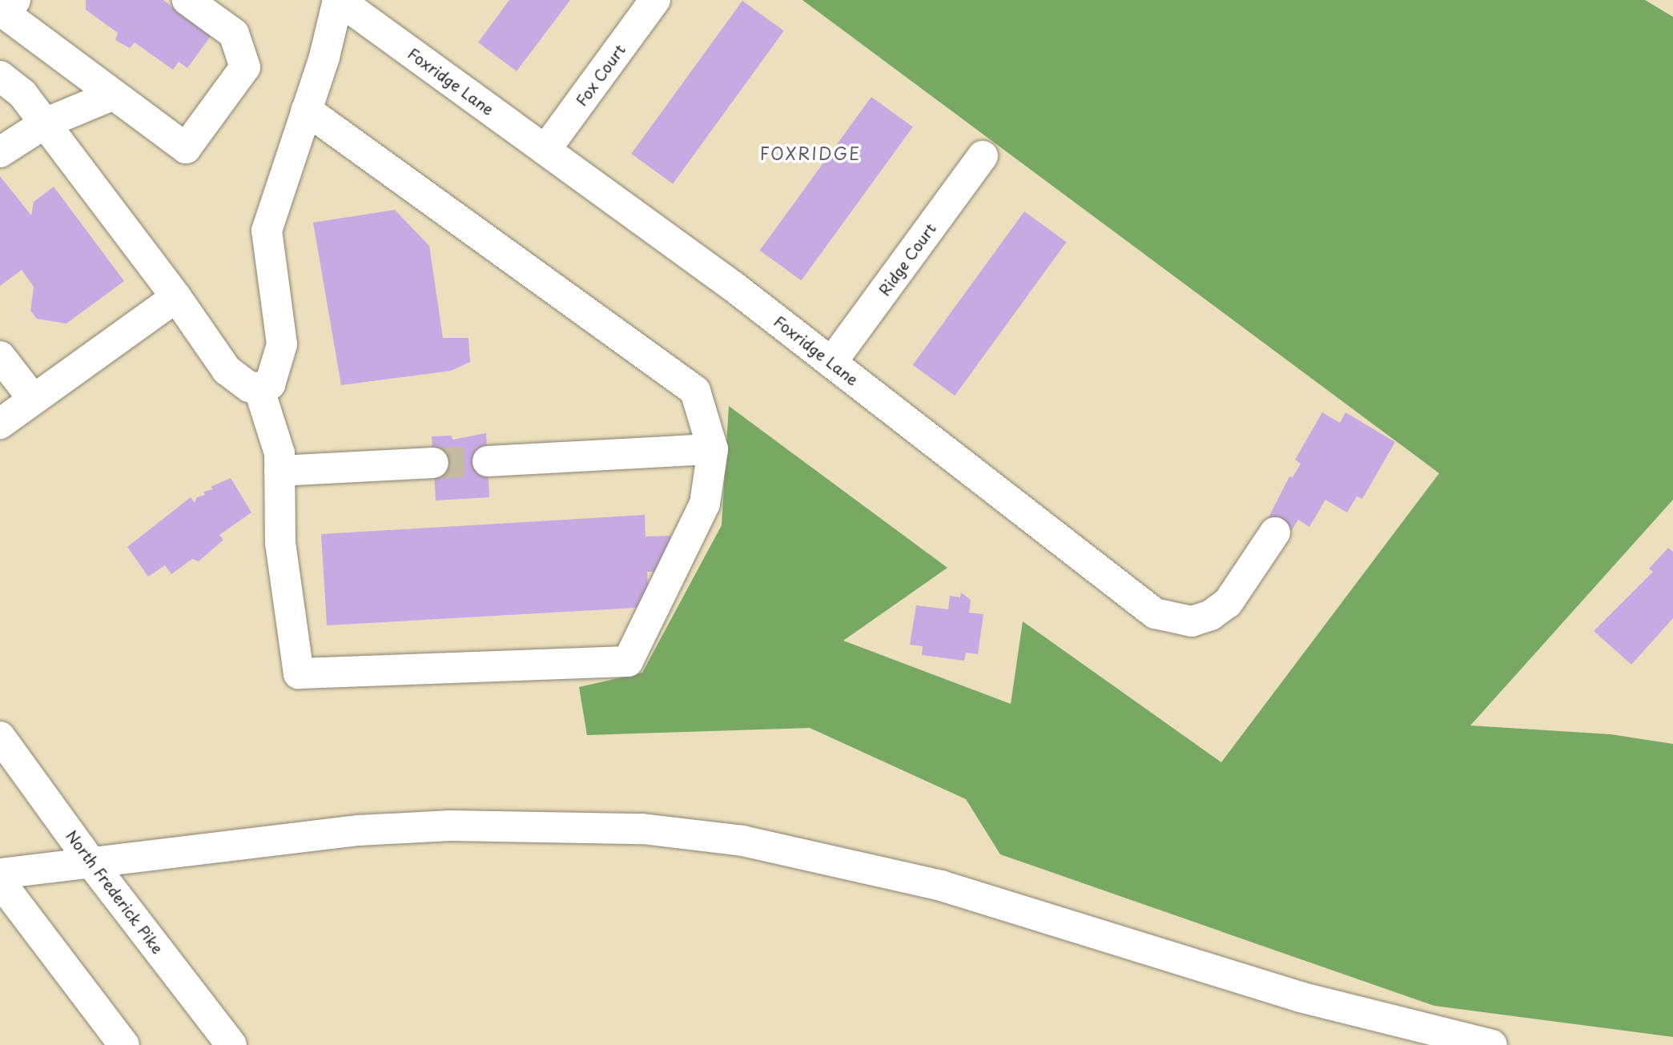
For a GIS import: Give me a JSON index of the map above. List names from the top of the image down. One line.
{"streets":{"main road":["Fox Court","Foxridge Lane","Ridge Court","North Frederick Pike"]},"crossings":[["Fox Court","Foxridge Lane"],["Foxridge Lane","Ridge Court"]],"districts":["FOXRIDGE"]}
